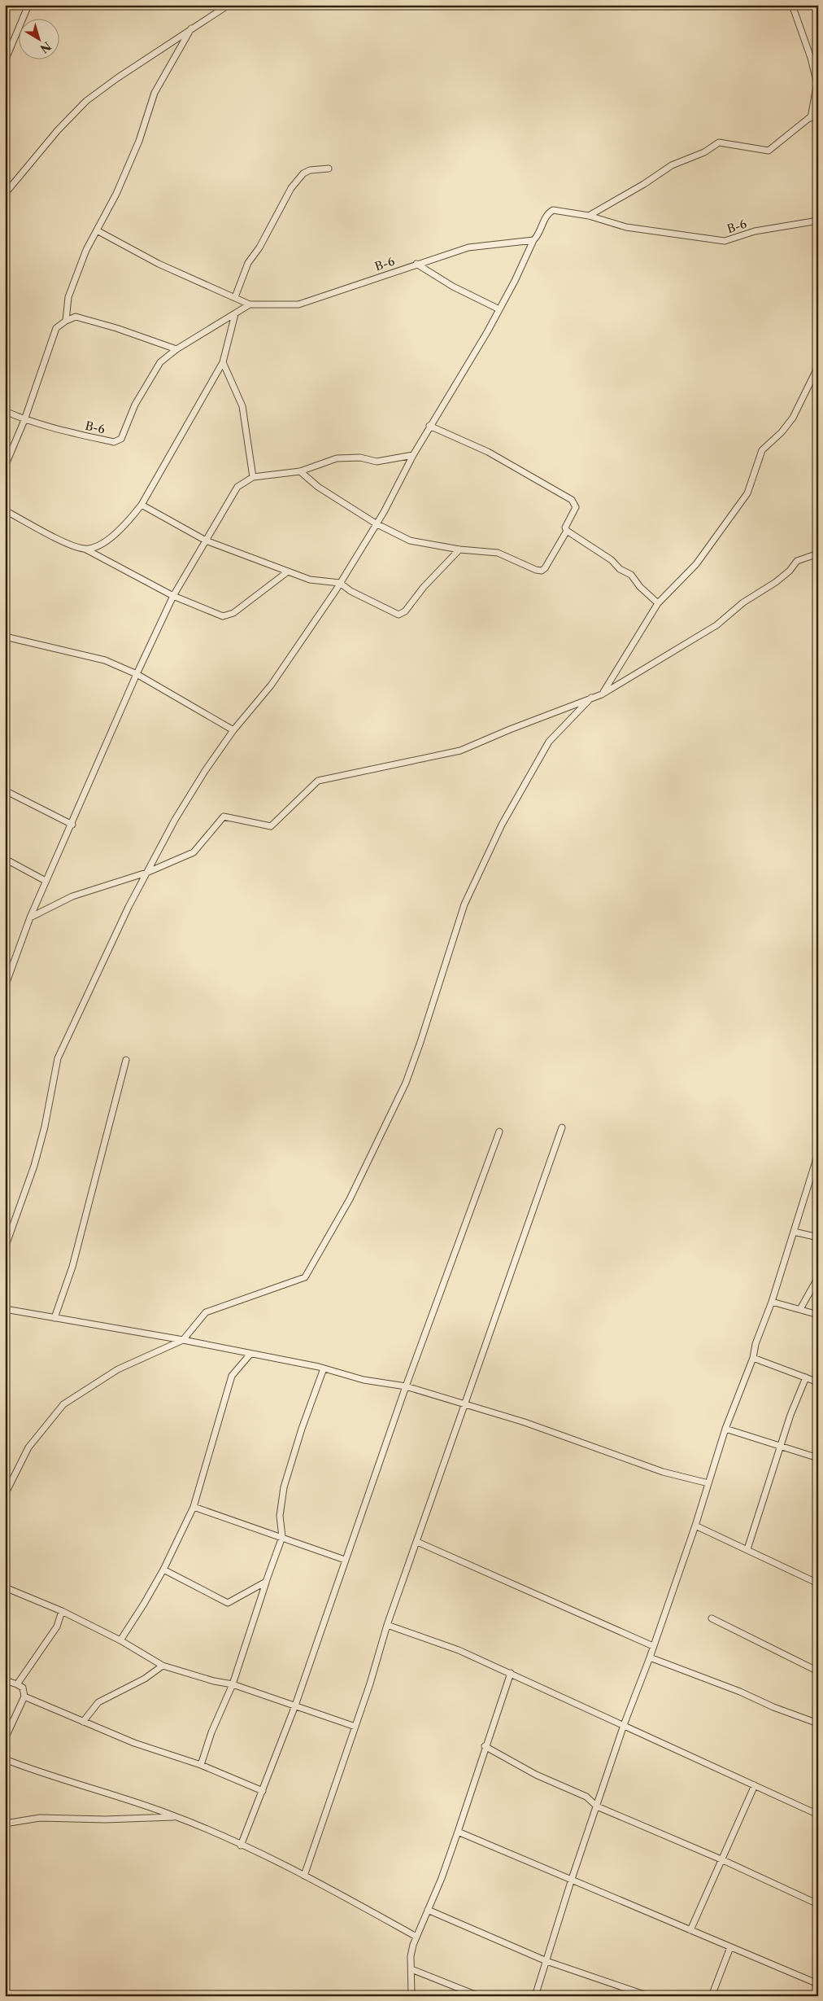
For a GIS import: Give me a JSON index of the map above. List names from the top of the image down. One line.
{"streets":{"street":["B-6"]},"north":"bottom right"}
